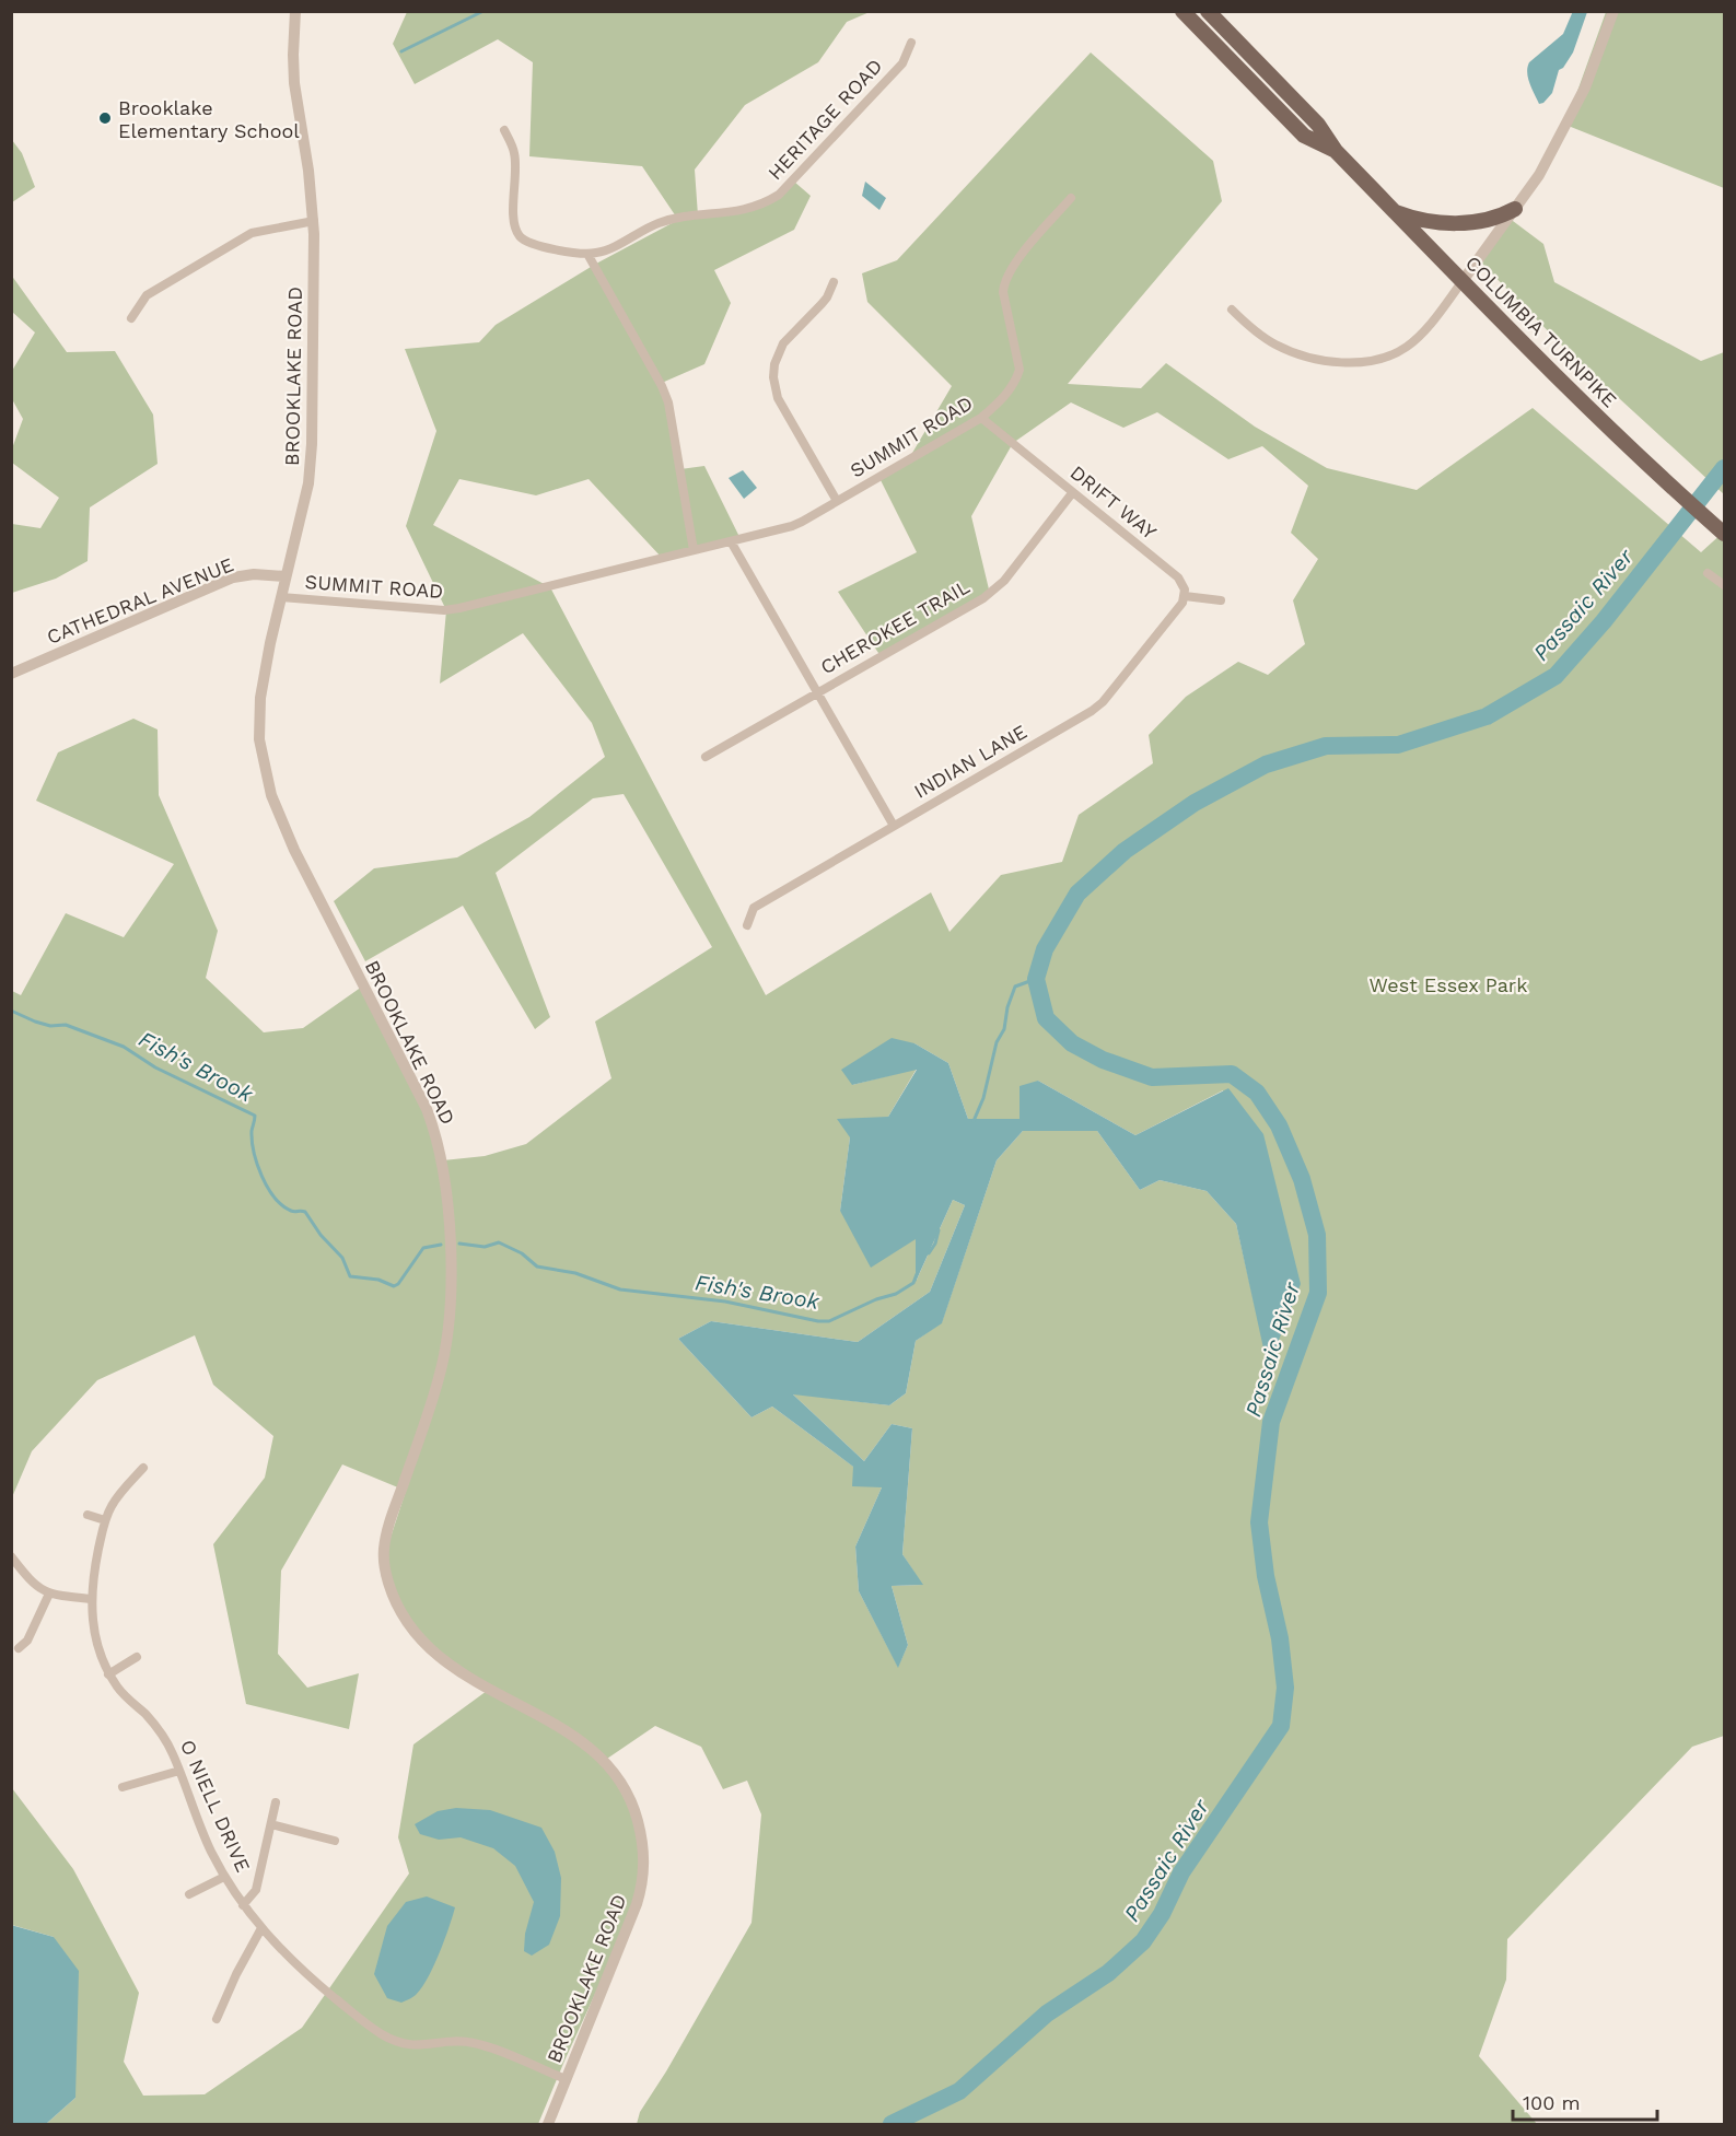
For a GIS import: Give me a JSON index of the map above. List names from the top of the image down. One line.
{"streets":{"main road":["COLUMBIA TURNPIKE"],"street":["HERITAGE ROAD","BROOKLAKE ROAD","SUMMIT ROAD","DRIFT WAY","CATHEDRAL AVENUE","CHEROKEE TRAIL","INDIAN LANE","O NIELL DRIVE"]},"crossings":[["BROOKLAKE ROAD","SUMMIT ROAD"],["BROOKLAKE ROAD","CATHEDRAL AVENUE"],["BROOKLAKE ROAD","O NIELL DRIVE"],["SUMMIT ROAD","DRIFT WAY"],["DRIFT WAY","CHEROKEE TRAIL"],["DRIFT WAY","INDIAN LANE"]],"water":["Passaic River","Fish's Brook"],"parks":["West Essex Park"],"places":["Brooklake Elementary School"],"scale_bar":"100 m"}
